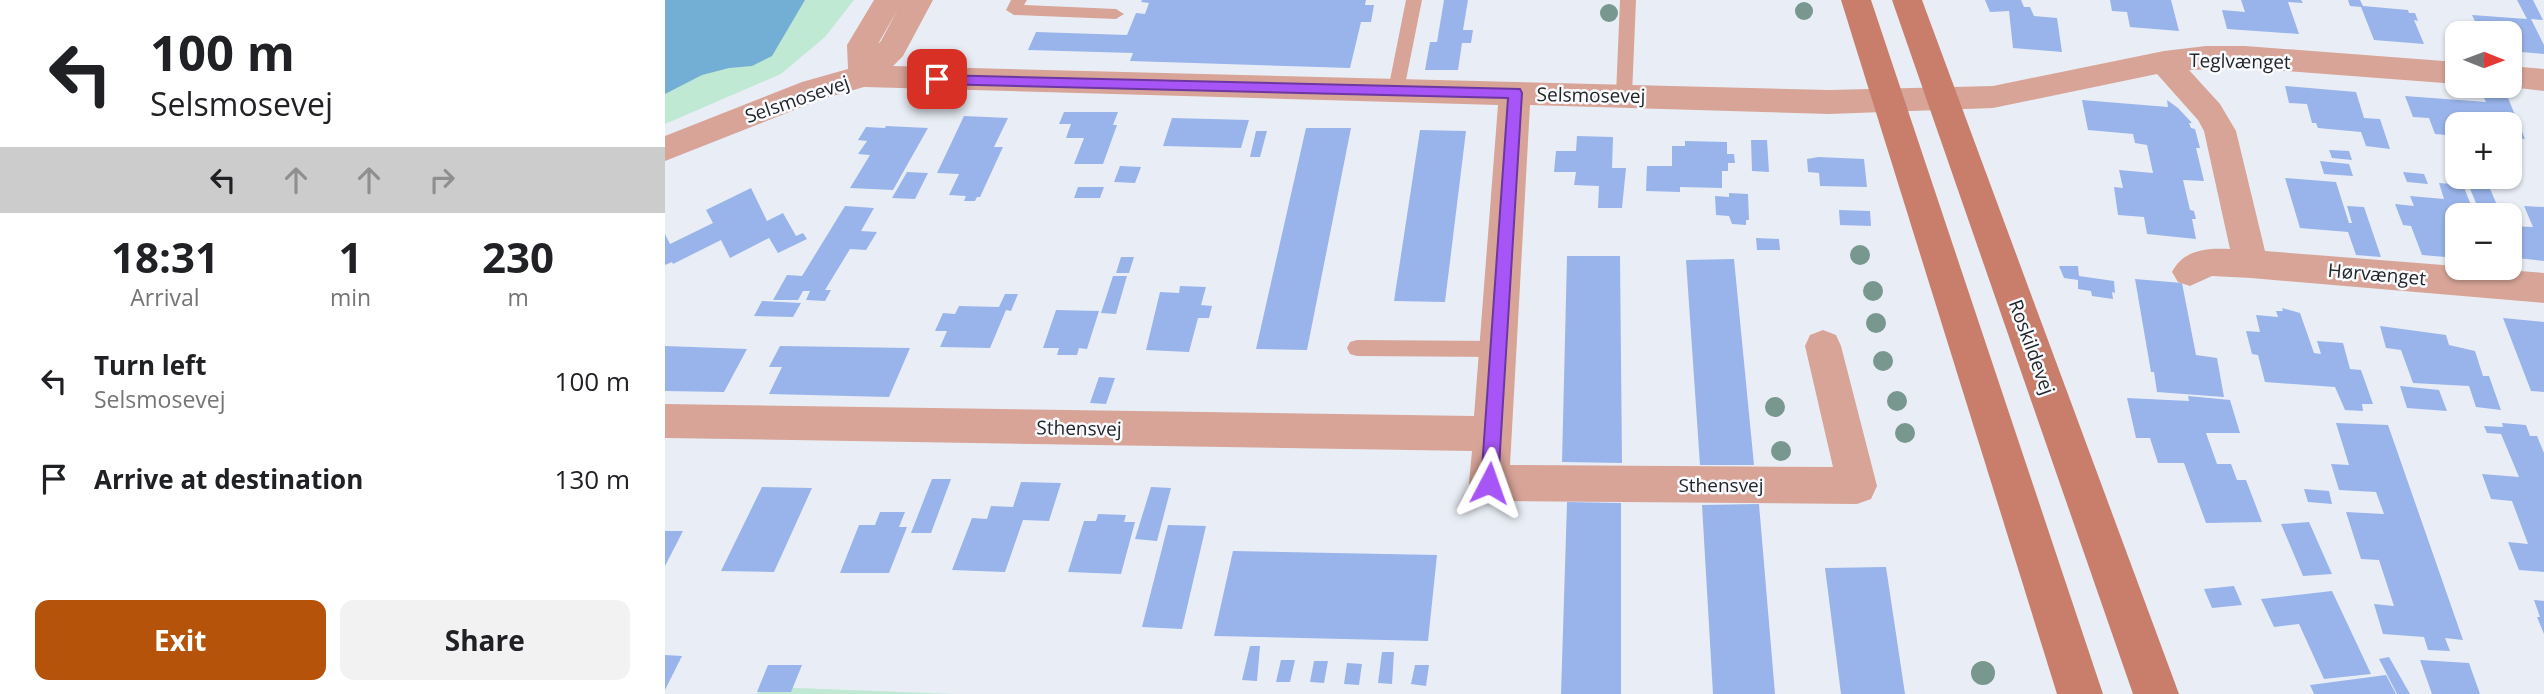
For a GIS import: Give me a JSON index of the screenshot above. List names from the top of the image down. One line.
{"streets":{"main road":["Roskildevej"],"street":["Teglvænget","Selsmosevej","Hørvænget","Sthensvej"]},"crossings":[["Teglvænget","Selsmosevej"],["Teglvænget","Roskildevej"],["Selsmosevej","Roskildevej"],["Selsmosevej","Sthensvej"]],"north":"right","page":{"turn":["100 m","Selsmosevej"],"map_buttons":["+","−"],"eta":["18:31","Arrival","1","min","230","m"],"list":[{"name":"Turn left","note":"Selsmosevej","value":"100 m"},{"name":"Arrive at destination","value":"130 m"}],"buttons":["Exit","Share"]}}
